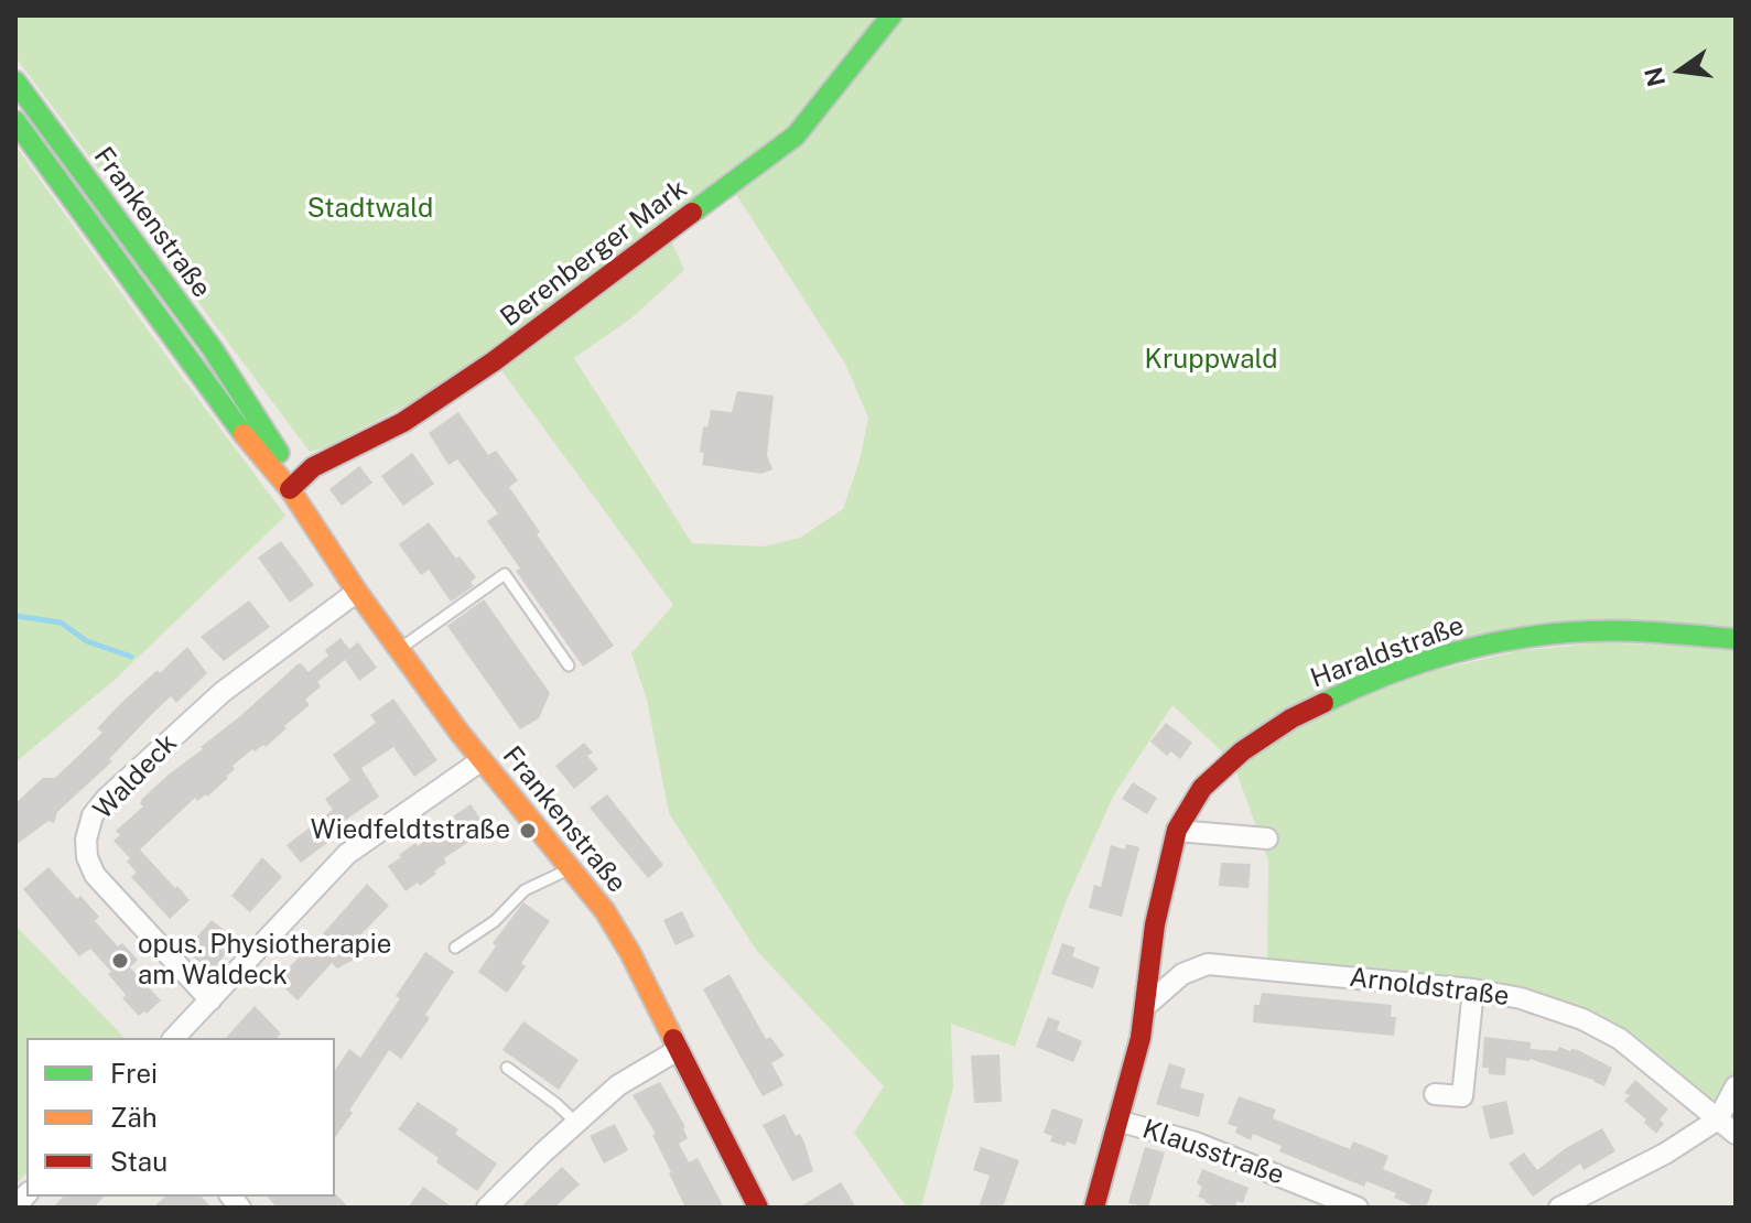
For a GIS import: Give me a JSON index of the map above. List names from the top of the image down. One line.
{"streets":{"main road":["Frankenstraße","Berenberger Mark","Haraldstraße"],"street":["Waldeck","Arnoldstraße","Klausstraße"]},"crossings":[["Frankenstraße","Berenberger Mark"],["Frankenstraße","Waldeck"],["Haraldstraße","Arnoldstraße"],["Haraldstraße","Klausstraße"]],"parks":["Stadtwald","Kruppwald"],"places":["Wiedfeldtstraße","opus. Physiotherapie am Waldeck"],"legend":["Frei","Zäh","Stau"],"north":"left"}
